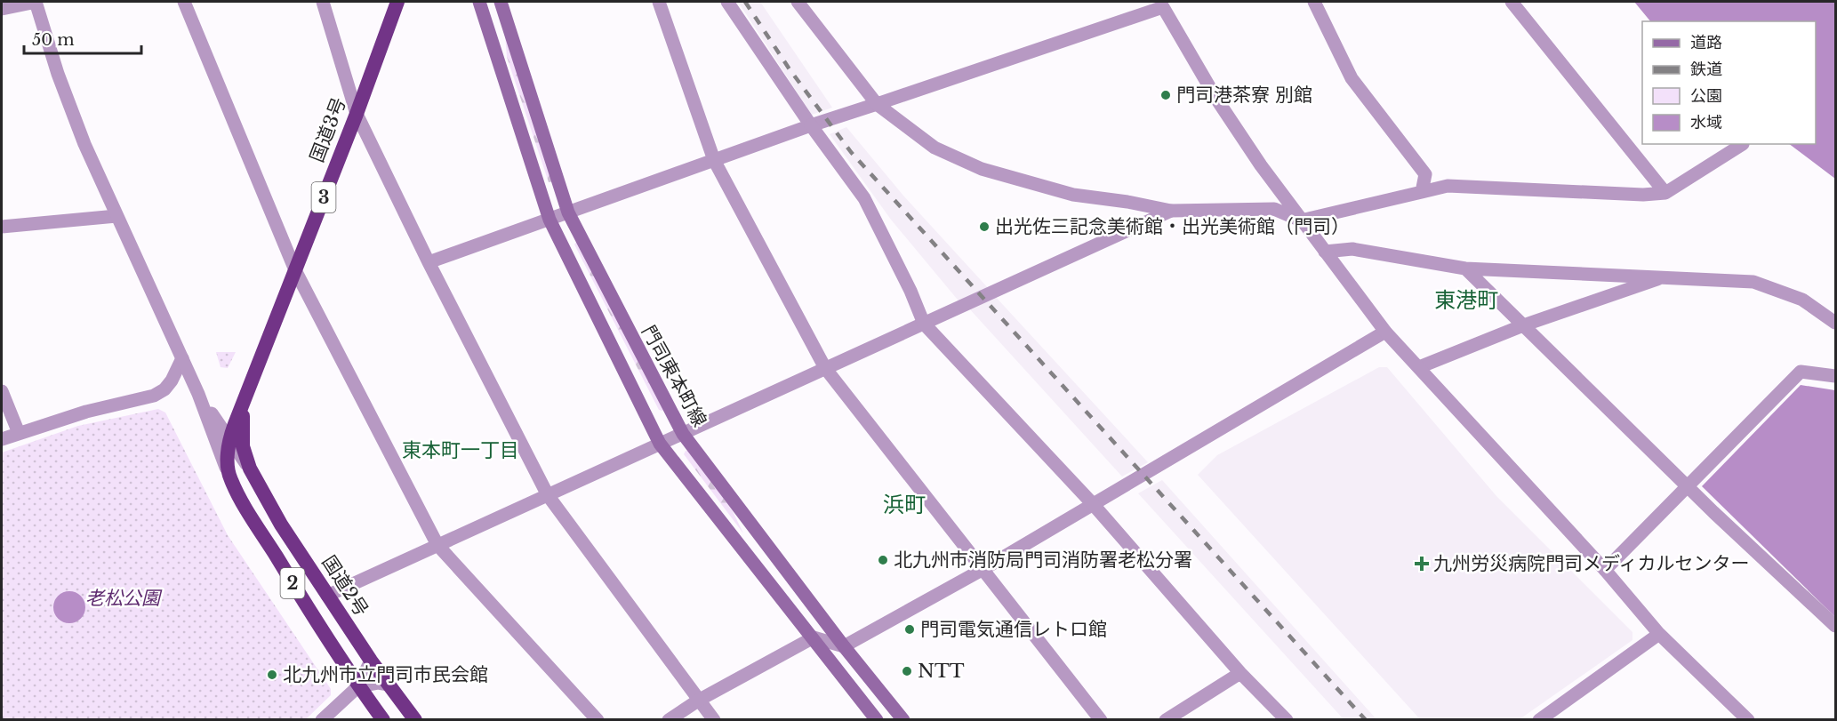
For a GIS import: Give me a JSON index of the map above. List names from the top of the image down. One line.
{"streets":{"highway":["国道3号","3","2","国道2号"],"main road":["門司東本町線"]},"crossings":[["国道3号","2"],["国道3号","国道2号"]],"districts":["東港町","東本町一丁目","浜町"],"parks":["老松公園"],"places":{"other":["門司港茶寮 別館","出光佐三記念美術館・出光美術館（門司）","北九州市消防局門司消防署老松分署","門司電気通信レトロ館","NTT","北九州市立門司市民会館"],"health":["九州労災病院門司メディカルセンター"]},"legend":["道路","鉄道","公園","水域"],"scale_bar":"50 m"}
